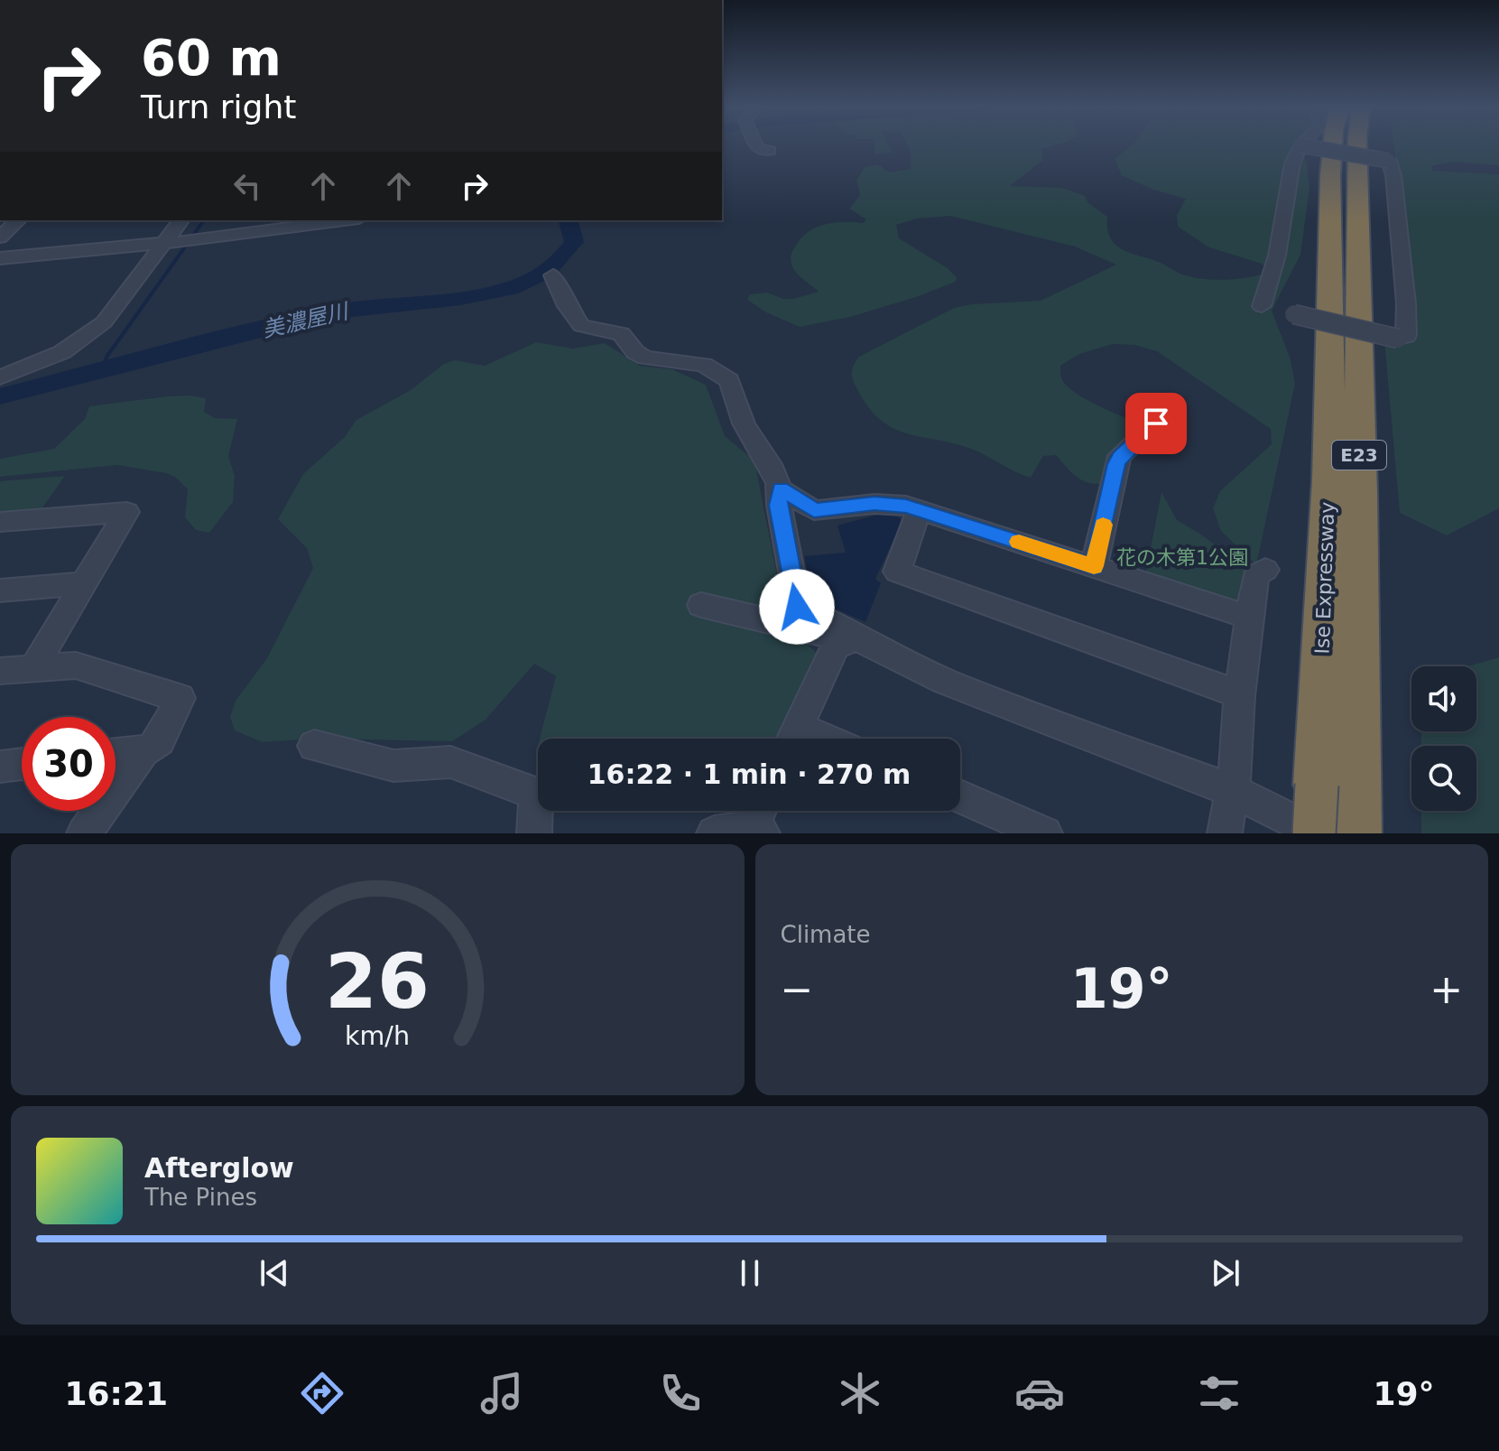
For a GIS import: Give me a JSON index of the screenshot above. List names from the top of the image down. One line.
{"streets":{"highway":["E23","Ise Expressway"]},"water":["美濃屋川"],"parks":["花の木第1公園"],"page":{"turn":["60 m","Turn right"],"limit":"30","trip":"16:22 · 1 min · 270 m","tile":"Climate","heat":["−","19°","+"],"song":["Afterglow","The Pines"],"tabs":["16:21","19°"],"gauge":["26","km/h"]}}
